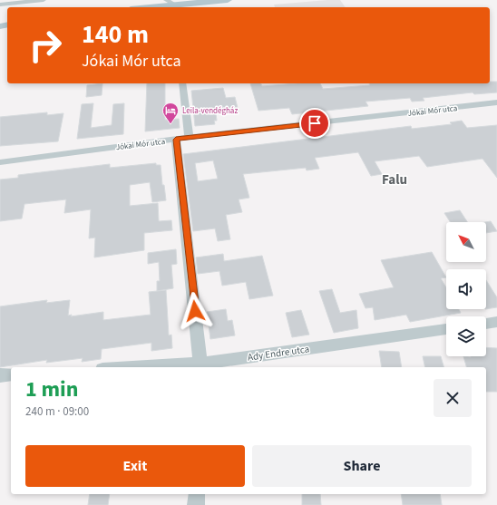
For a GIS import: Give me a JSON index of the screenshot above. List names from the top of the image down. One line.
{"streets":{"street":["Jókai Mór utca","Ady Endre utca"]},"districts":["Falu"],"places":{"hotel":["Leila-vendégház"]},"north":"top left","page":{"turn":["140 m","Jókai Mór utca"],"heading":["1 min","240 m · 09:00"],"buttons":["Exit","Share"]}}
